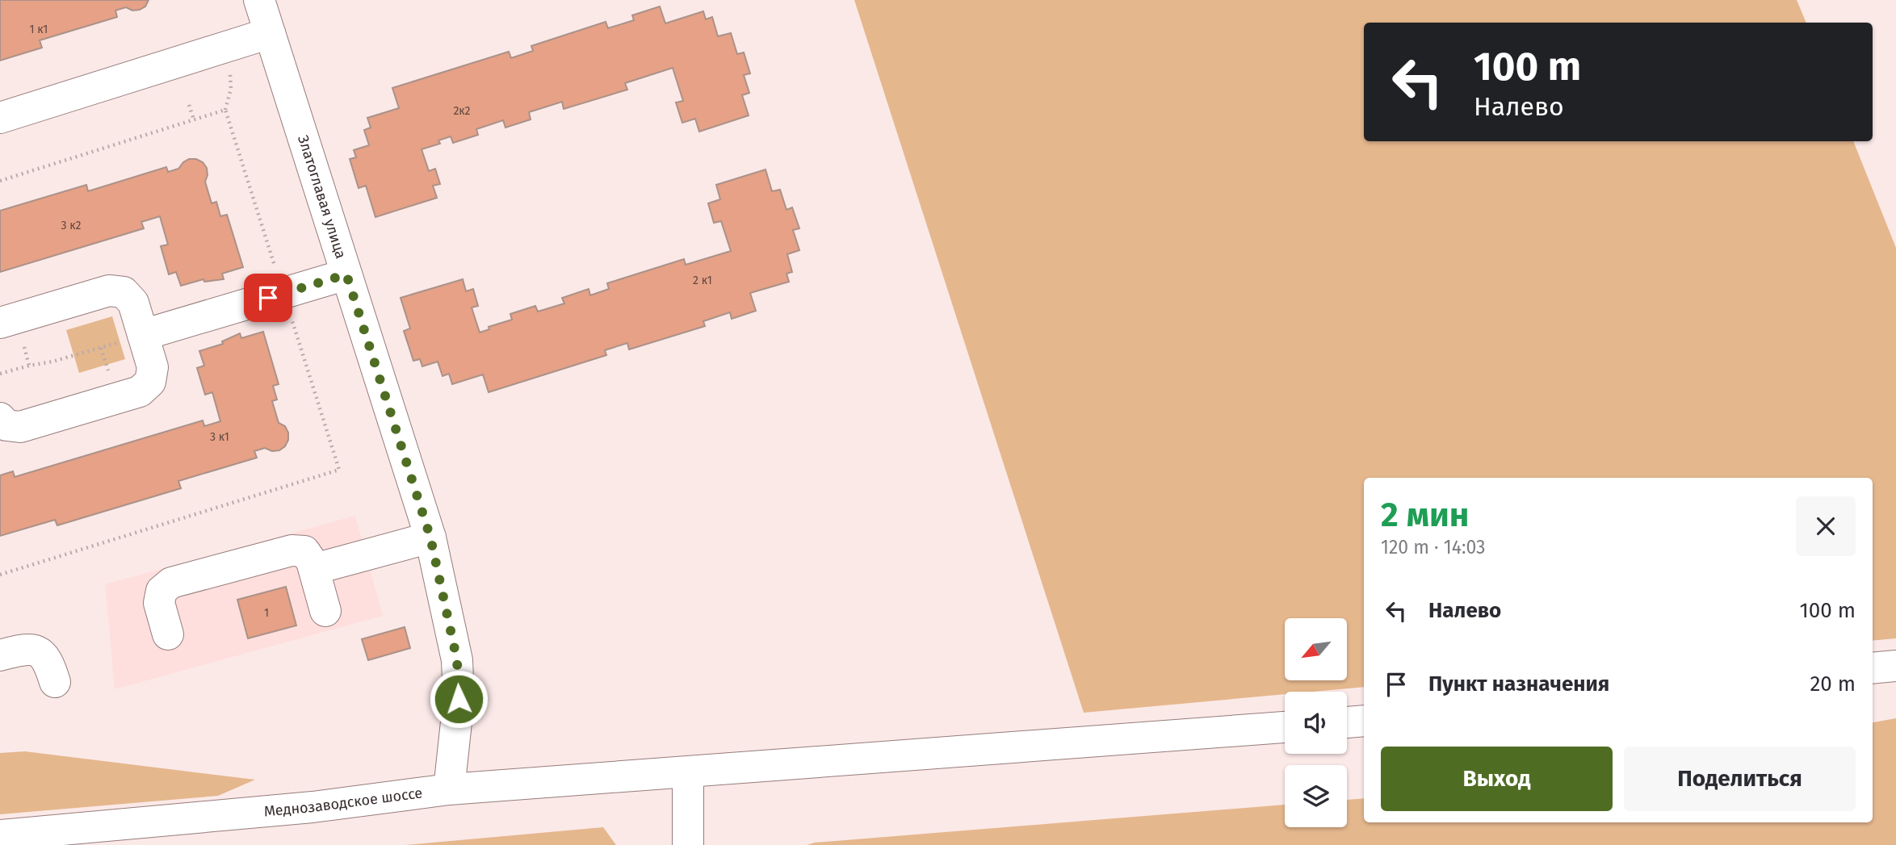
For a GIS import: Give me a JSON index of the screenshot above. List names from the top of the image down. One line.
{"streets":{"street":["Златоглавая улица","Меднозаводское шоссе"]},"crossings":[["Златоглавая улица","Меднозаводское шоссе"]],"house_numbers":["1 к1","2к2","3 к2","2 к1","3 к1","1"],"north":"bottom left","page":{"turn":["100 m","Налево"],"heading":["2 мин","120 m · 14:03"],"list":[{"name":"Налево","value":"100 m"},{"name":"Пункт назначения","value":"20 m"}],"buttons":["Выход","Поделиться"]}}
